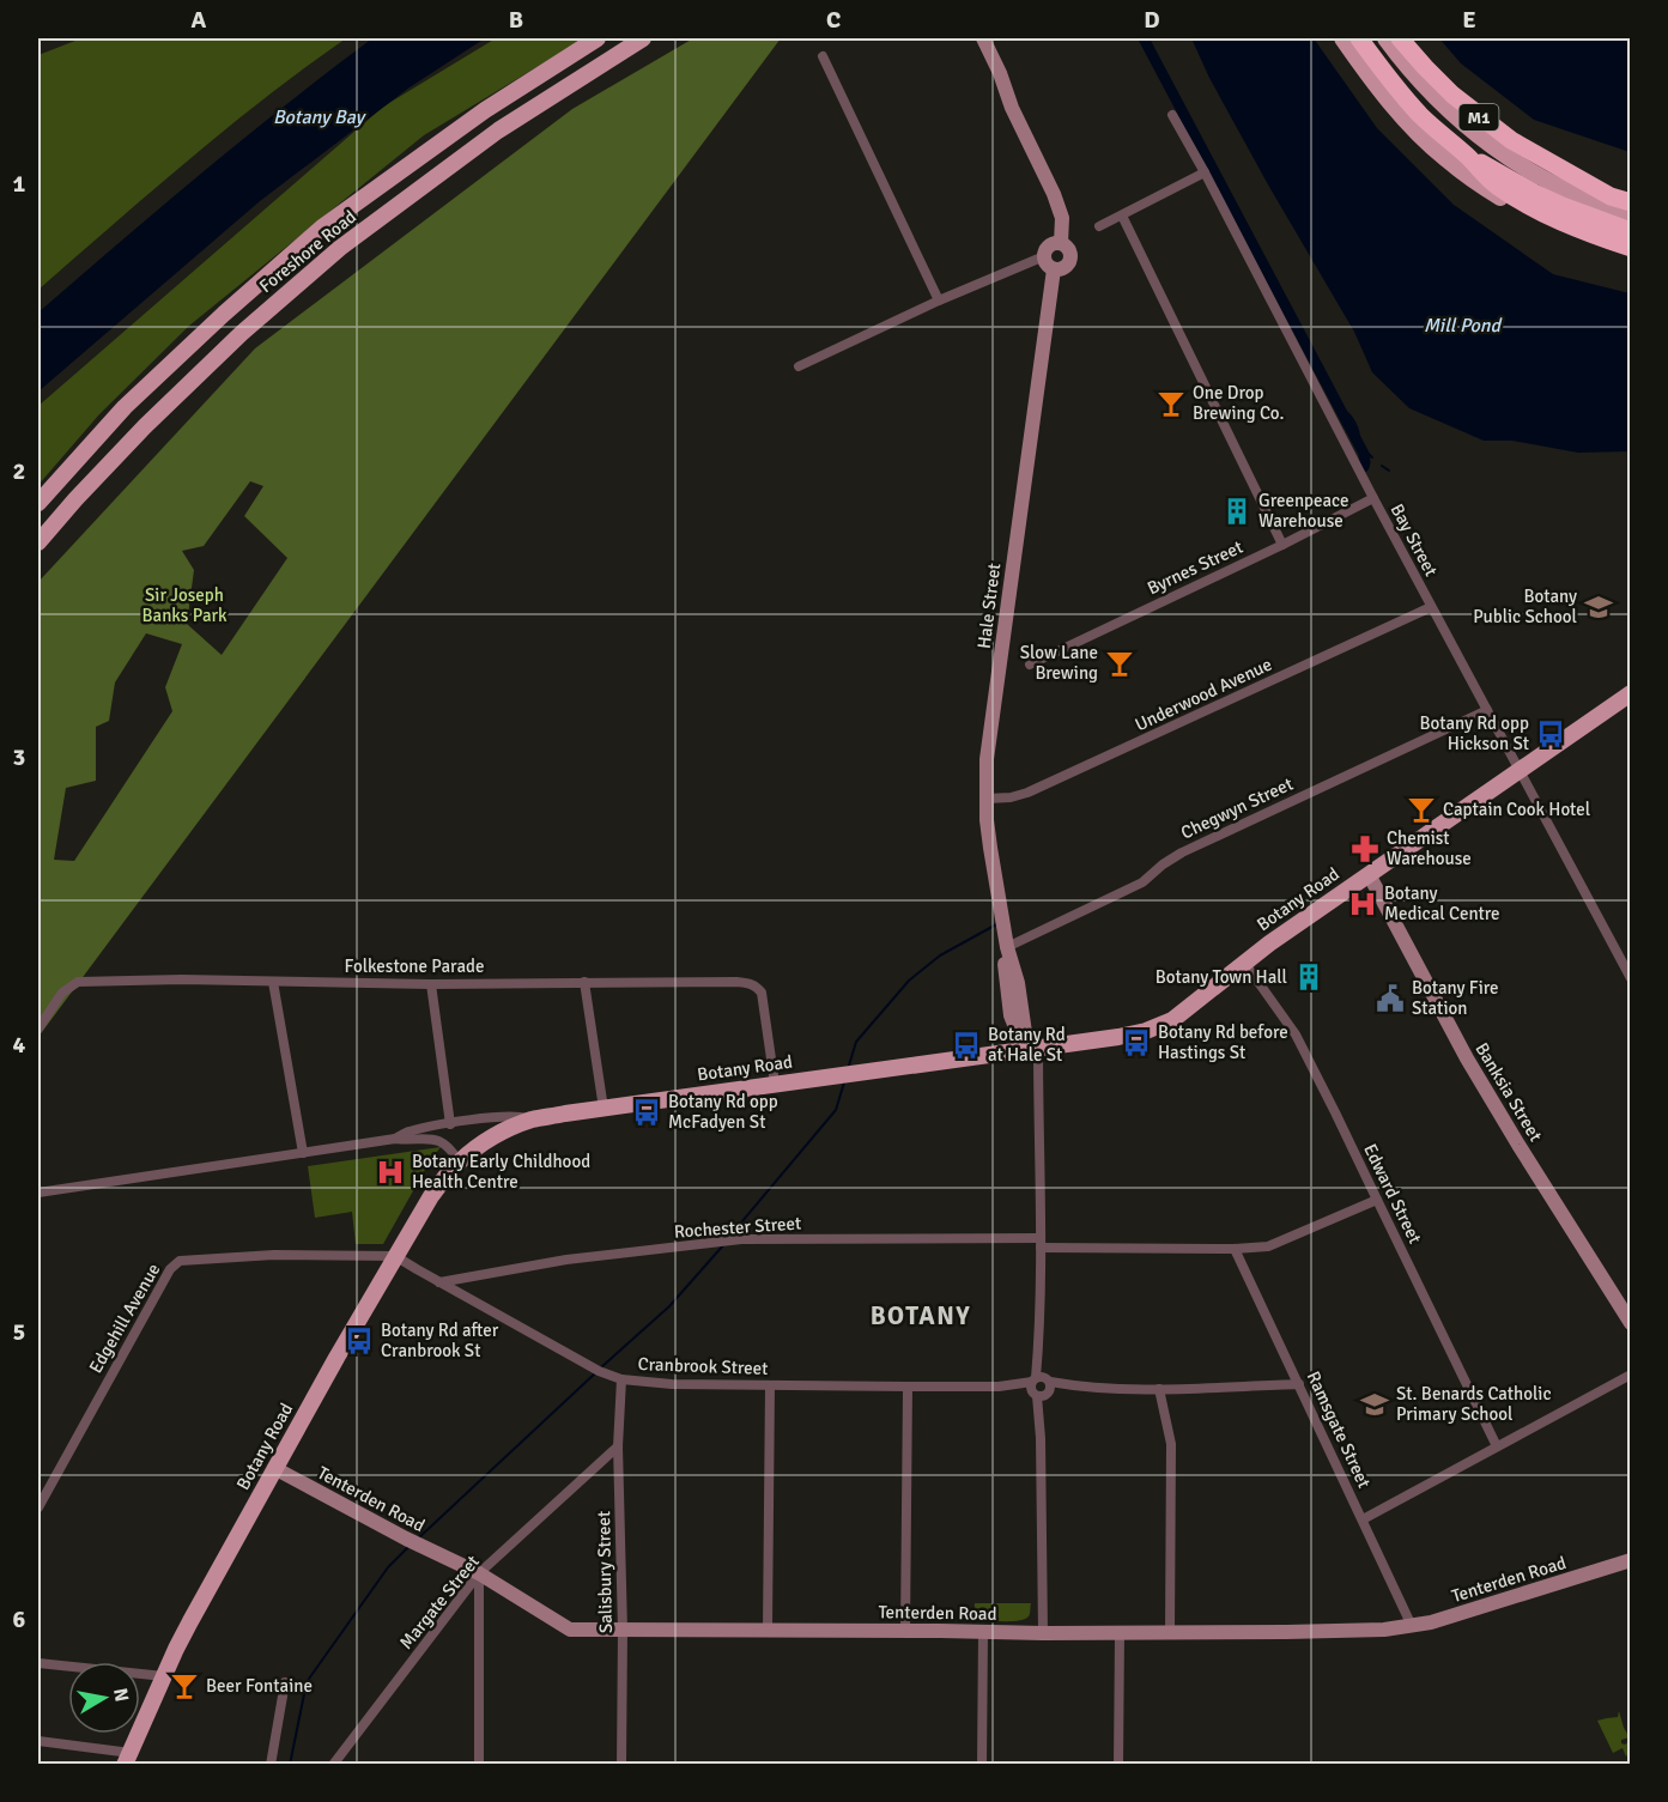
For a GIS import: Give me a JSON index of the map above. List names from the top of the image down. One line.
{"streets":{"highway":["M1"],"main road":["Foreshore Road","Botany Road"],"street":["Bay Street","Byrnes Street","Hale Street","Underwood Avenue","Chegwyn Street","Folkestone Parade","Banksia Street","Edward Street","Rochester Street","Edgehill Avenue","Cranbrook Street","Ramsgate Street","Tenterden Road","Salisbury Street","Margate Street"]},"crossings":[["Bay Street","Byrnes Street"],["Bay Street","Underwood Avenue"],["Bay Street","Chegwyn Street"],["Bay Street","Botany Road"],["Hale Street","Underwood Avenue"],["Hale Street","Chegwyn Street"],["Hale Street","Botany Road"],["Botany Road","Folkestone Parade"],["Botany Road","Banksia Street"],["Botany Road","Edward Street"],["Botany Road","Edgehill Avenue"],["Botany Road","Cranbrook Street"],["Botany Road","Tenterden Road"],["Edward Street","Rochester Street"],["Rochester Street","Cranbrook Street"],["Rochester Street","Ramsgate Street"],["Edgehill Avenue","Cranbrook Street"],["Cranbrook Street","Ramsgate Street"],["Cranbrook Street","Salisbury Street"],["Ramsgate Street","Tenterden Road"],["Tenterden Road","Salisbury Street"],["Tenterden Road","Margate Street"],["Salisbury Street","Margate Street"]],"districts":["BOTANY"],"water":["Botany Bay","Mill Pond"],"parks":["Sir Joseph Banks Park"],"places":{"bar":["One Drop Brewing Co.","Slow Lane Brewing","Captain Cook Hotel","Beer Fontaine"],"building":["Greenpeace Warehouse","Botany Town Hall"],"school or university":["Botany Public School","St. Benards Catholic Primary School"],"bus stop":["Botany Rd opp Hickson St","Botany Rd before Hastings St","Botany Rd at Hale St","Botany Rd opp McFadyen St","Botany Rd after Cranbrook St"],"pharmacy":["Chemist Warehouse"],"hospital":["Botany Medical Centre","Botany Early Childhood Health Centre"],"public building":["Botany Fire Station"]},"north":"right","grid":{"columns":["A","B","C","D","E"],"rows":["1","2","3","4","5","6"]}}
